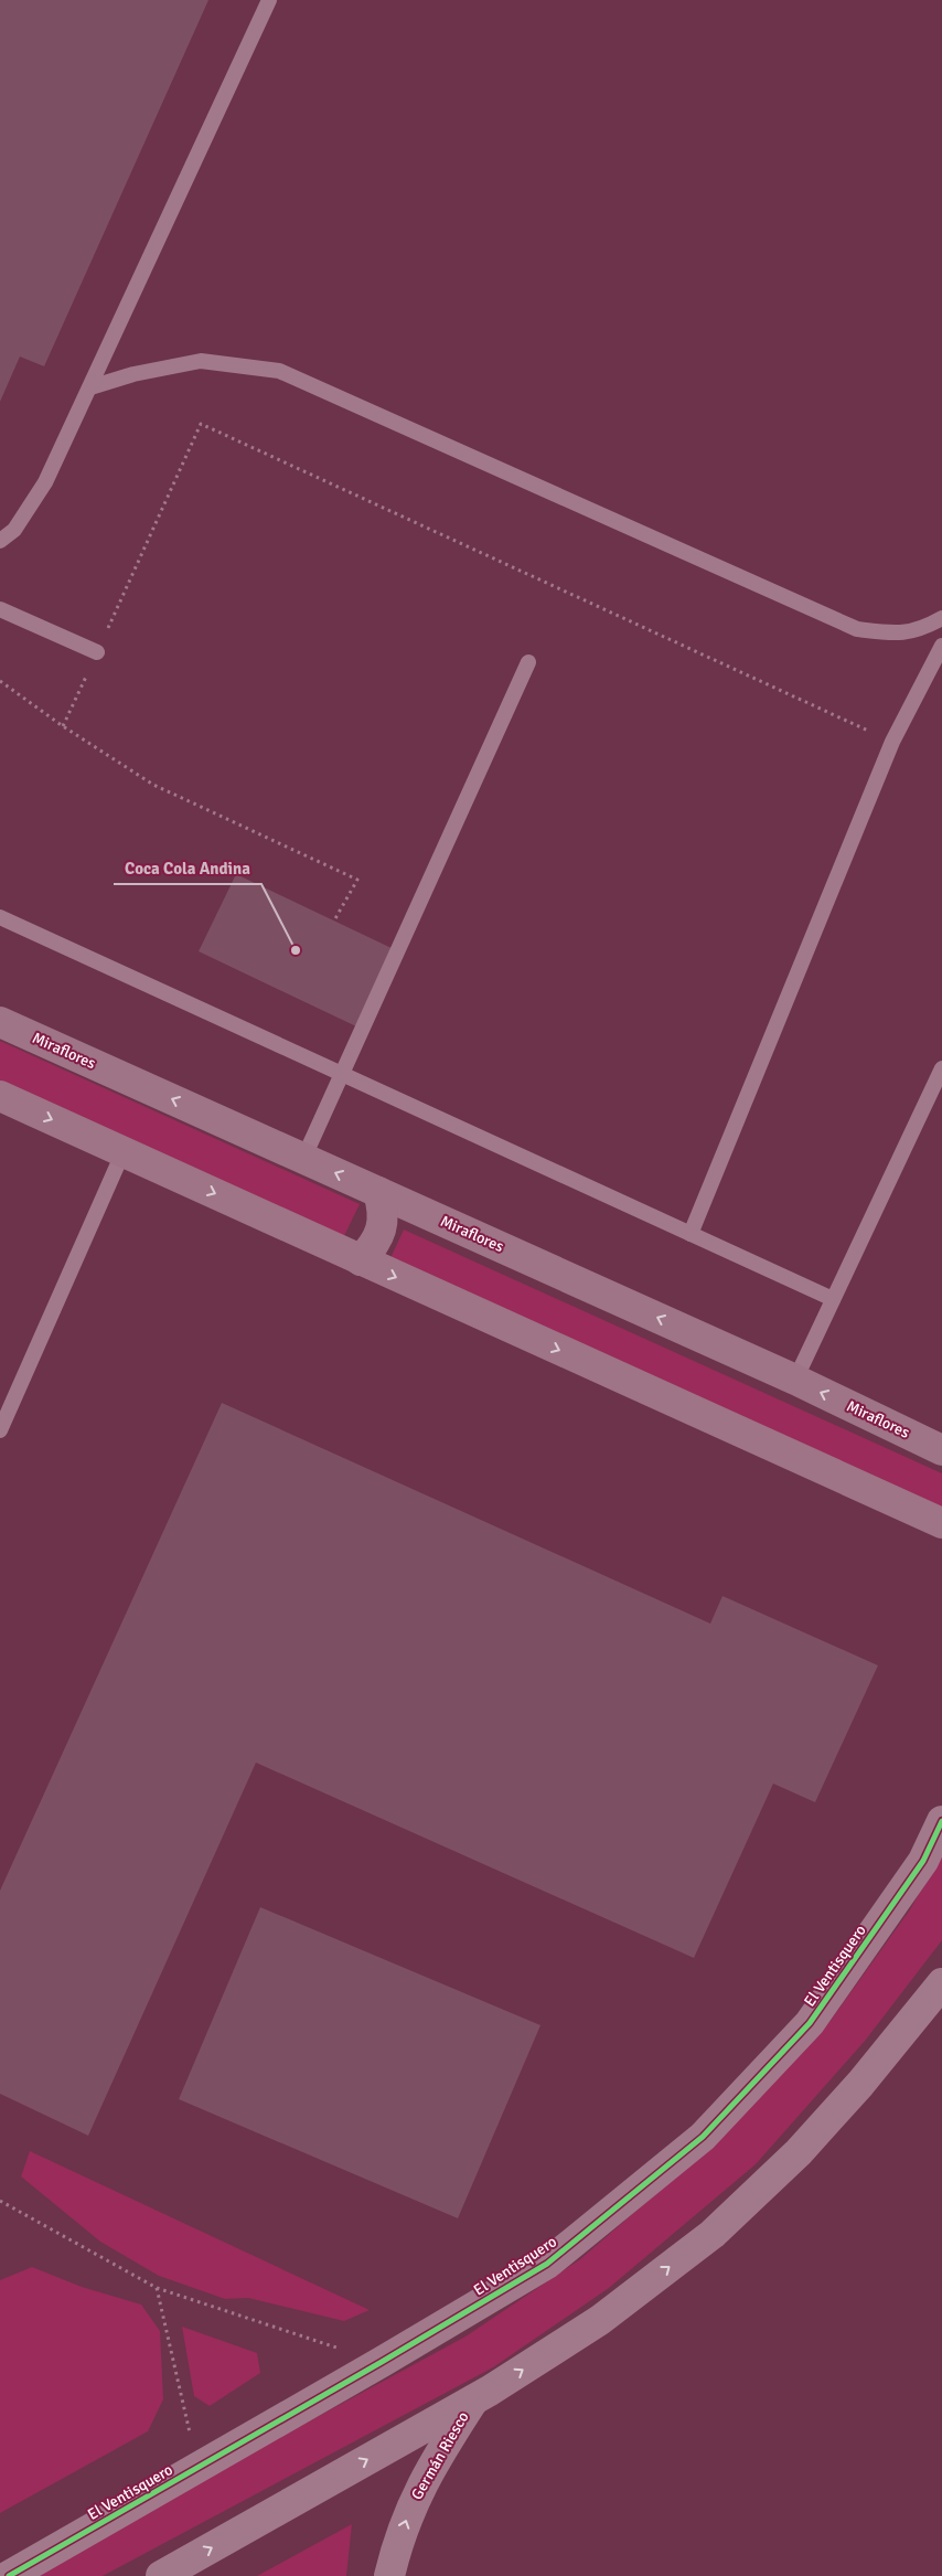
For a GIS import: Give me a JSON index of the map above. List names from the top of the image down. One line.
{"streets":{"main road":["Miraflores"],"street":["El Ventisquero","Germán Riesco"]},"one_way":["Germán Riesco"],"places":["Coca Cola Andina"]}
